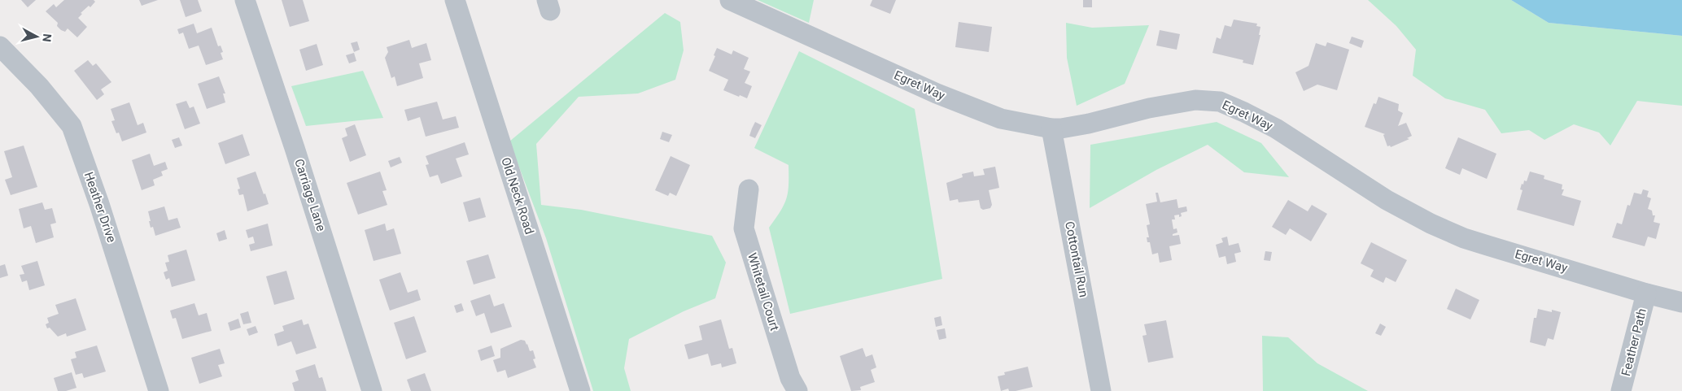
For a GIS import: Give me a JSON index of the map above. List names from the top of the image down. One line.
{"streets":{"street":["Egret Way","Carriage Lane","Old Neck Road","Heather Drive","Cottontail Run","Whitetail Court","Feather Path"]},"crossings":[["Egret Way","Cottontail Run"],["Egret Way","Feather Path"]],"north":"right"}
